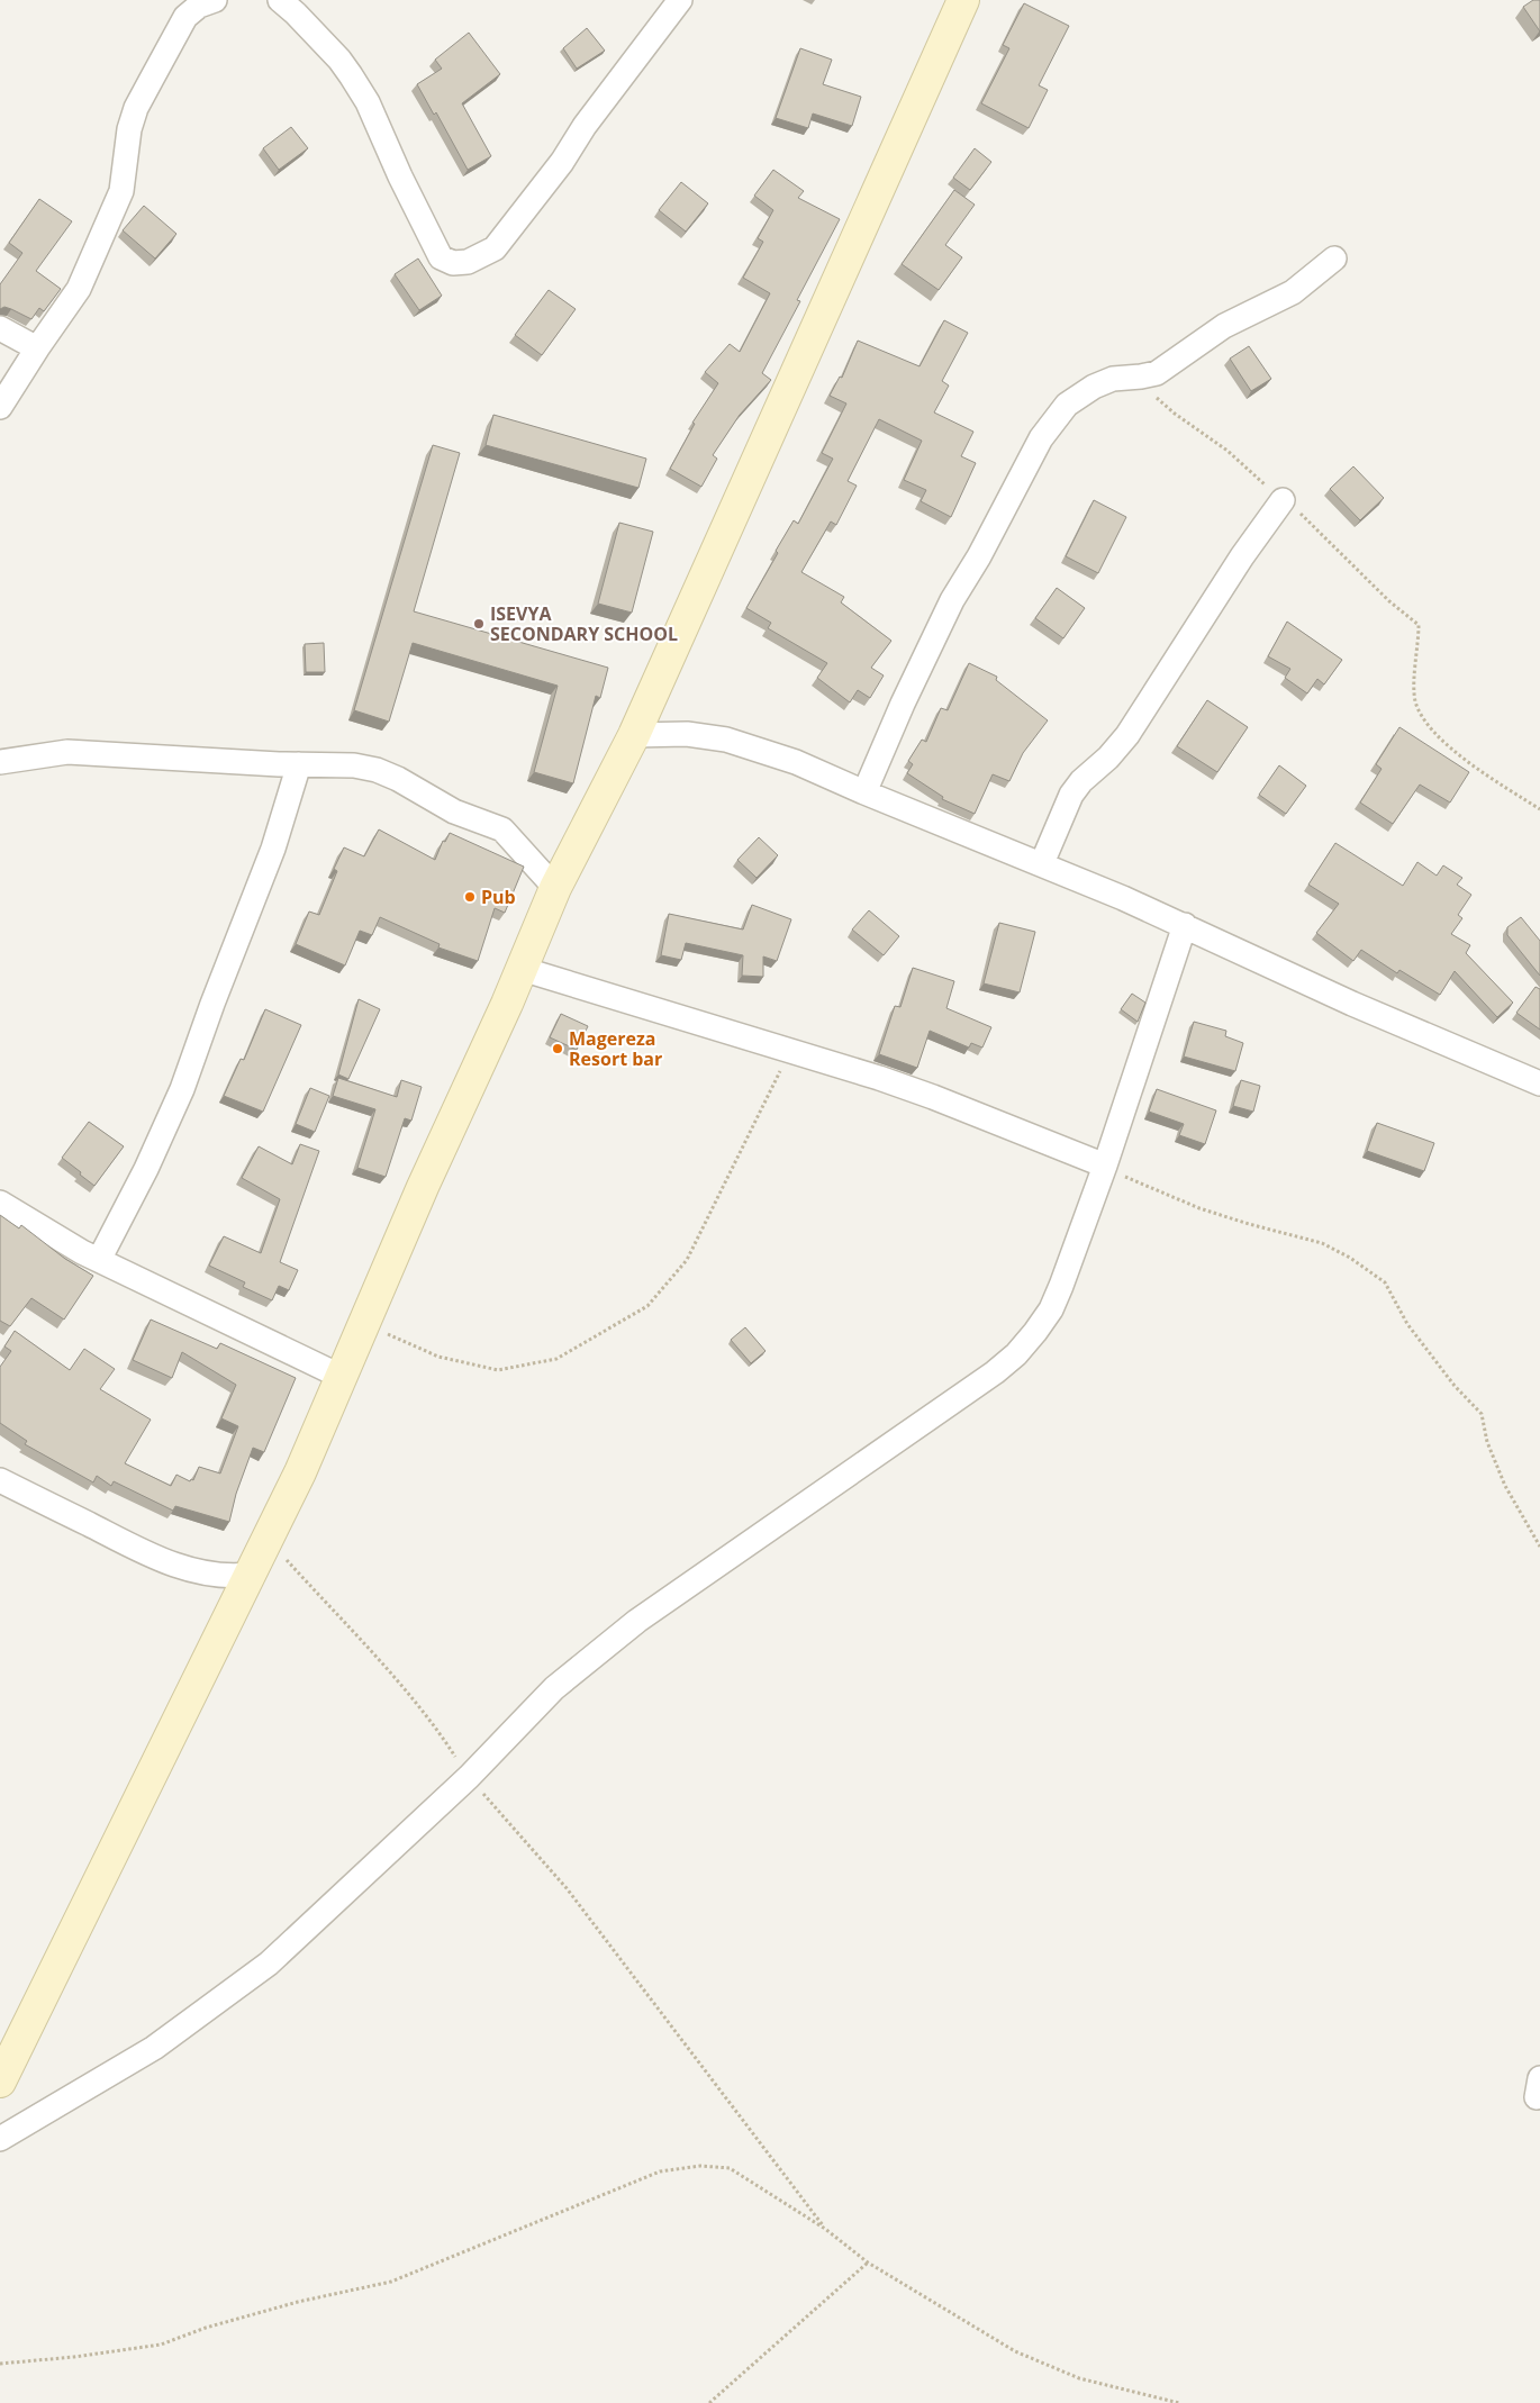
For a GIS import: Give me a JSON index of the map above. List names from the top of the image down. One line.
{"places":["ISEVYA SECONDARY SCHOOL","Pub","Magereza Resort bar"]}
